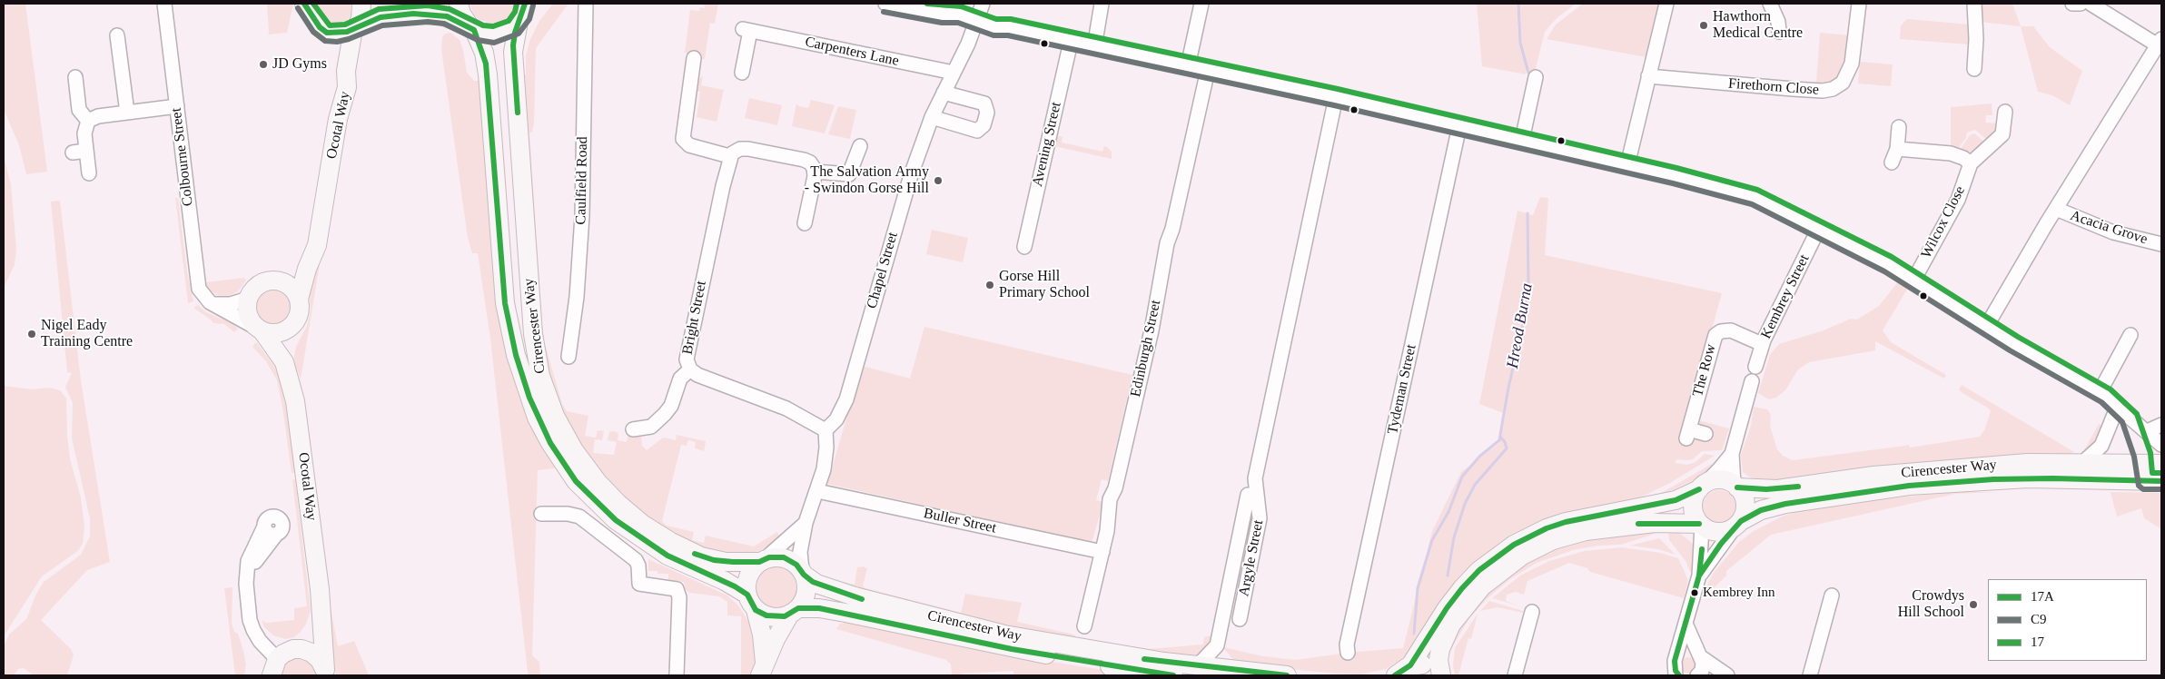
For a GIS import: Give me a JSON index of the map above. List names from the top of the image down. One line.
{"streets":{"main road":["Ocotal Way","Cirencester Way"],"street":["Carpenters Lane","Firethorn Close","Avening Street","Colbourne Street","Caulfield Road","Wilcox Close","Acacia Grove","Chapel Street","Kembrey Street","Bright Street","Edinburgh Street","The Row","Tydeman Street","Buller Street","Argyle Street"]},"crossings":[["Carpenters Lane","Chapel Street"],["Ocotal Way","Colbourne Street"],["Chapel Street","Bright Street"],["Kembrey Street","The Row"],["Edinburgh Street","Buller Street"]],"water":["Hreod Burna"],"places":["Hawthorn Medical Centre","JD Gyms","The Salvation Army - Swindon Gorse Hill","Gorse Hill Primary School","Nigel Eady Training Centre","Kembrey Inn","Crowdys Hill School"],"lines":["transit line 17A","transit line 17","transit line C9"],"legend":["17A","C9","17"]}
